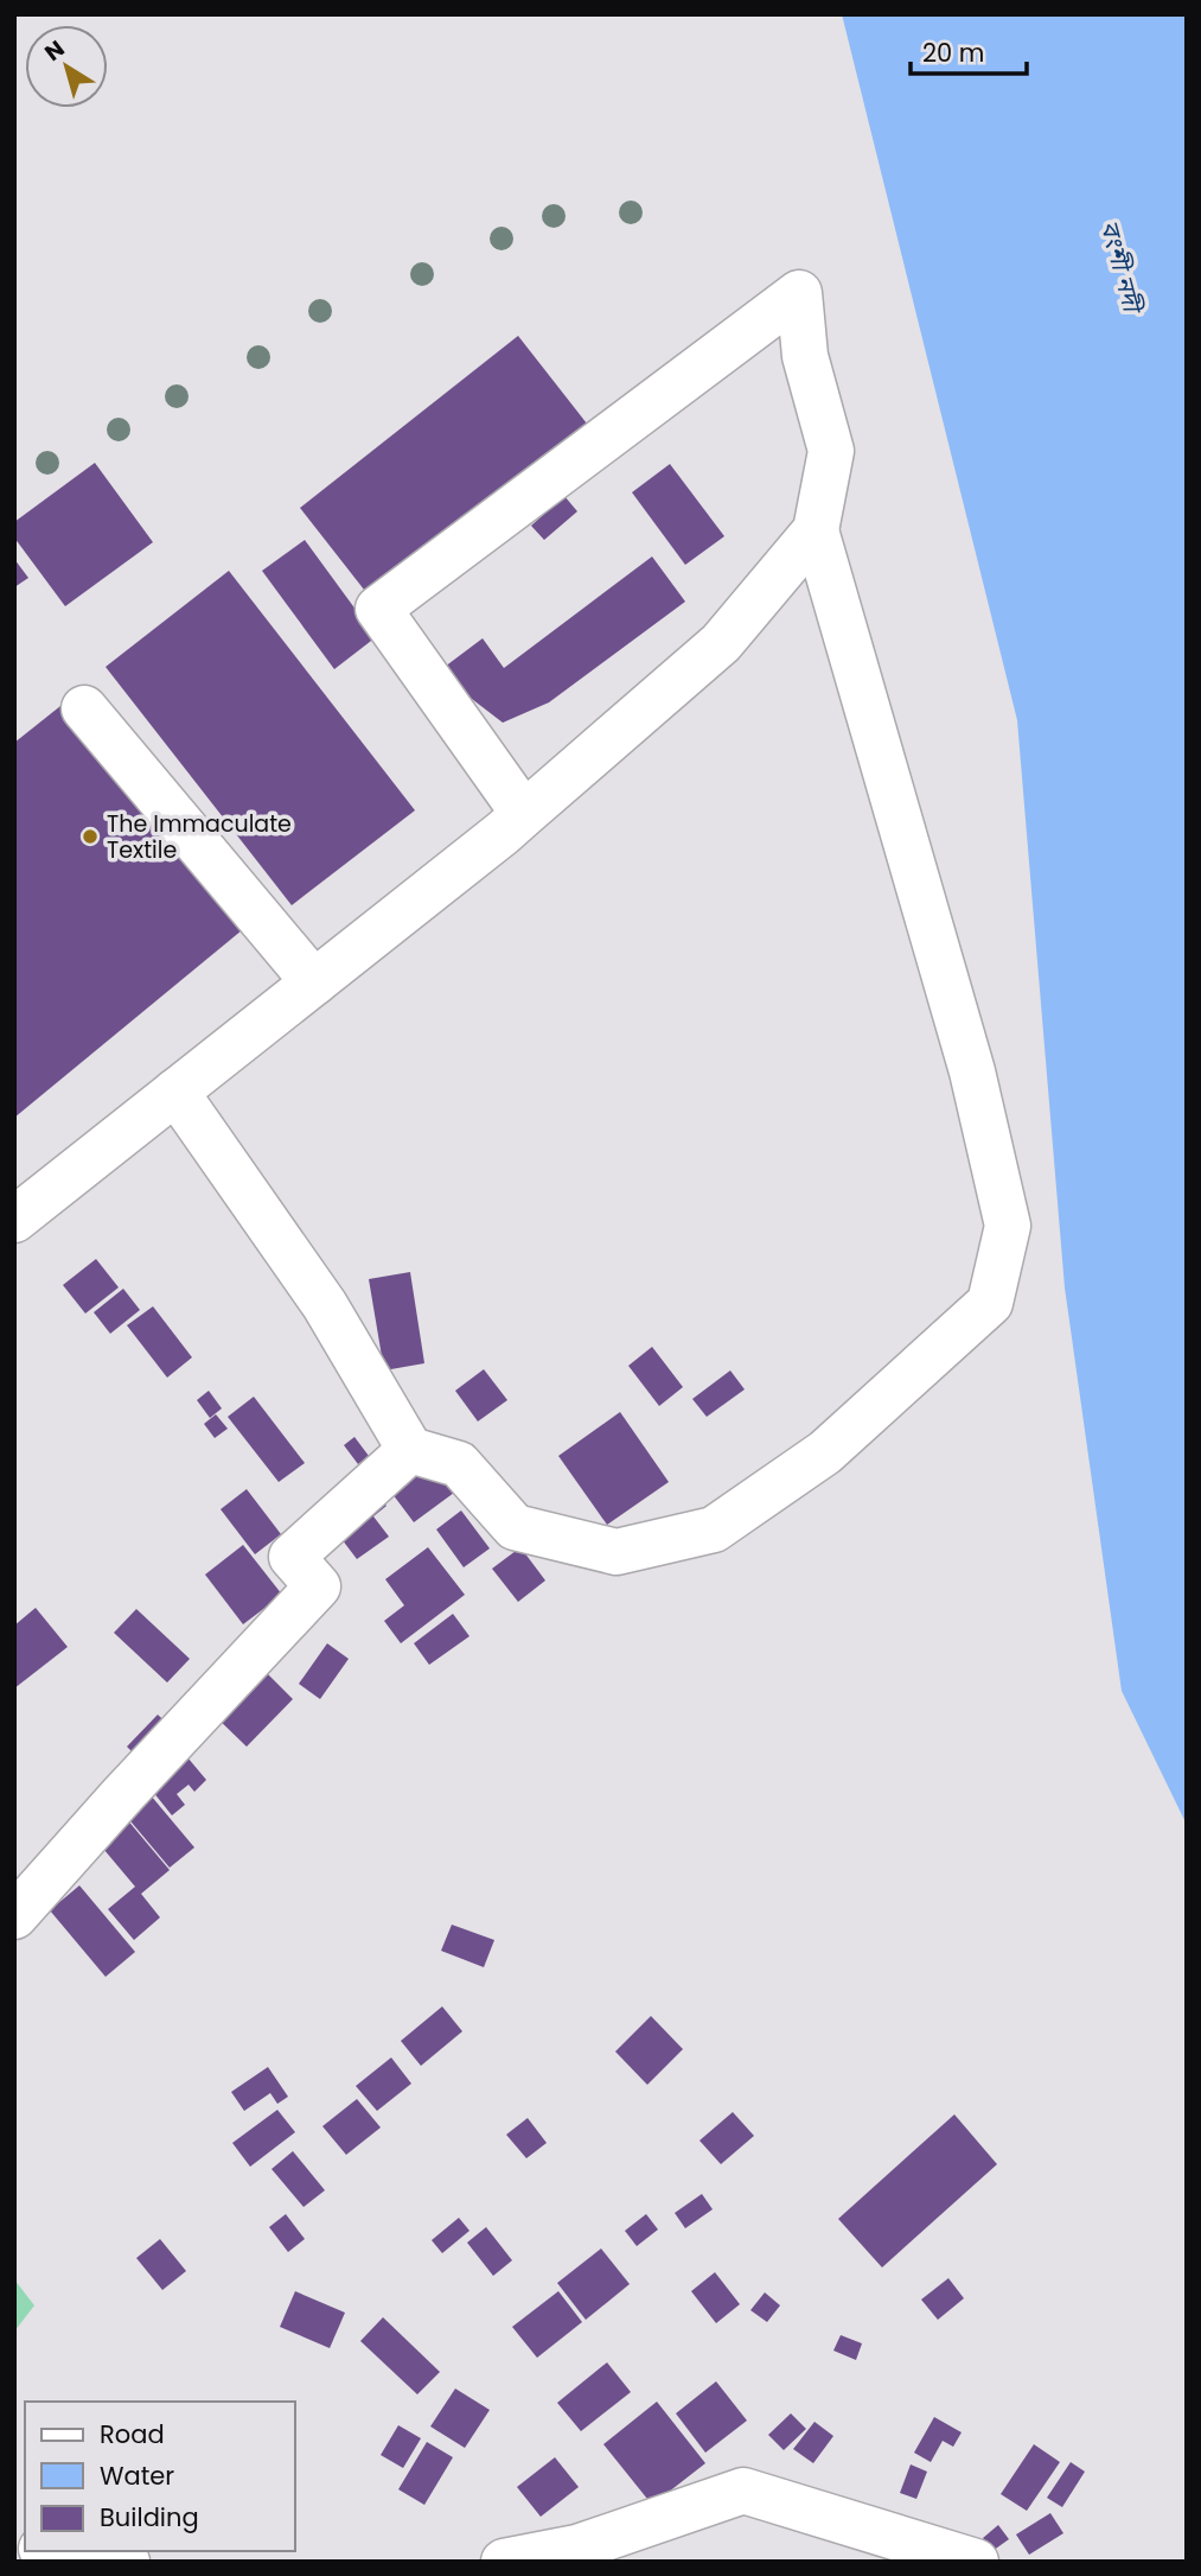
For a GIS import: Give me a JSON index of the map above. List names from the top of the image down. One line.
{"water":["বংশী নদী"],"places":["The Immaculate Textile"],"legend":["Road","Water","Building"],"scale_bar":"20 m","north":"top left"}
